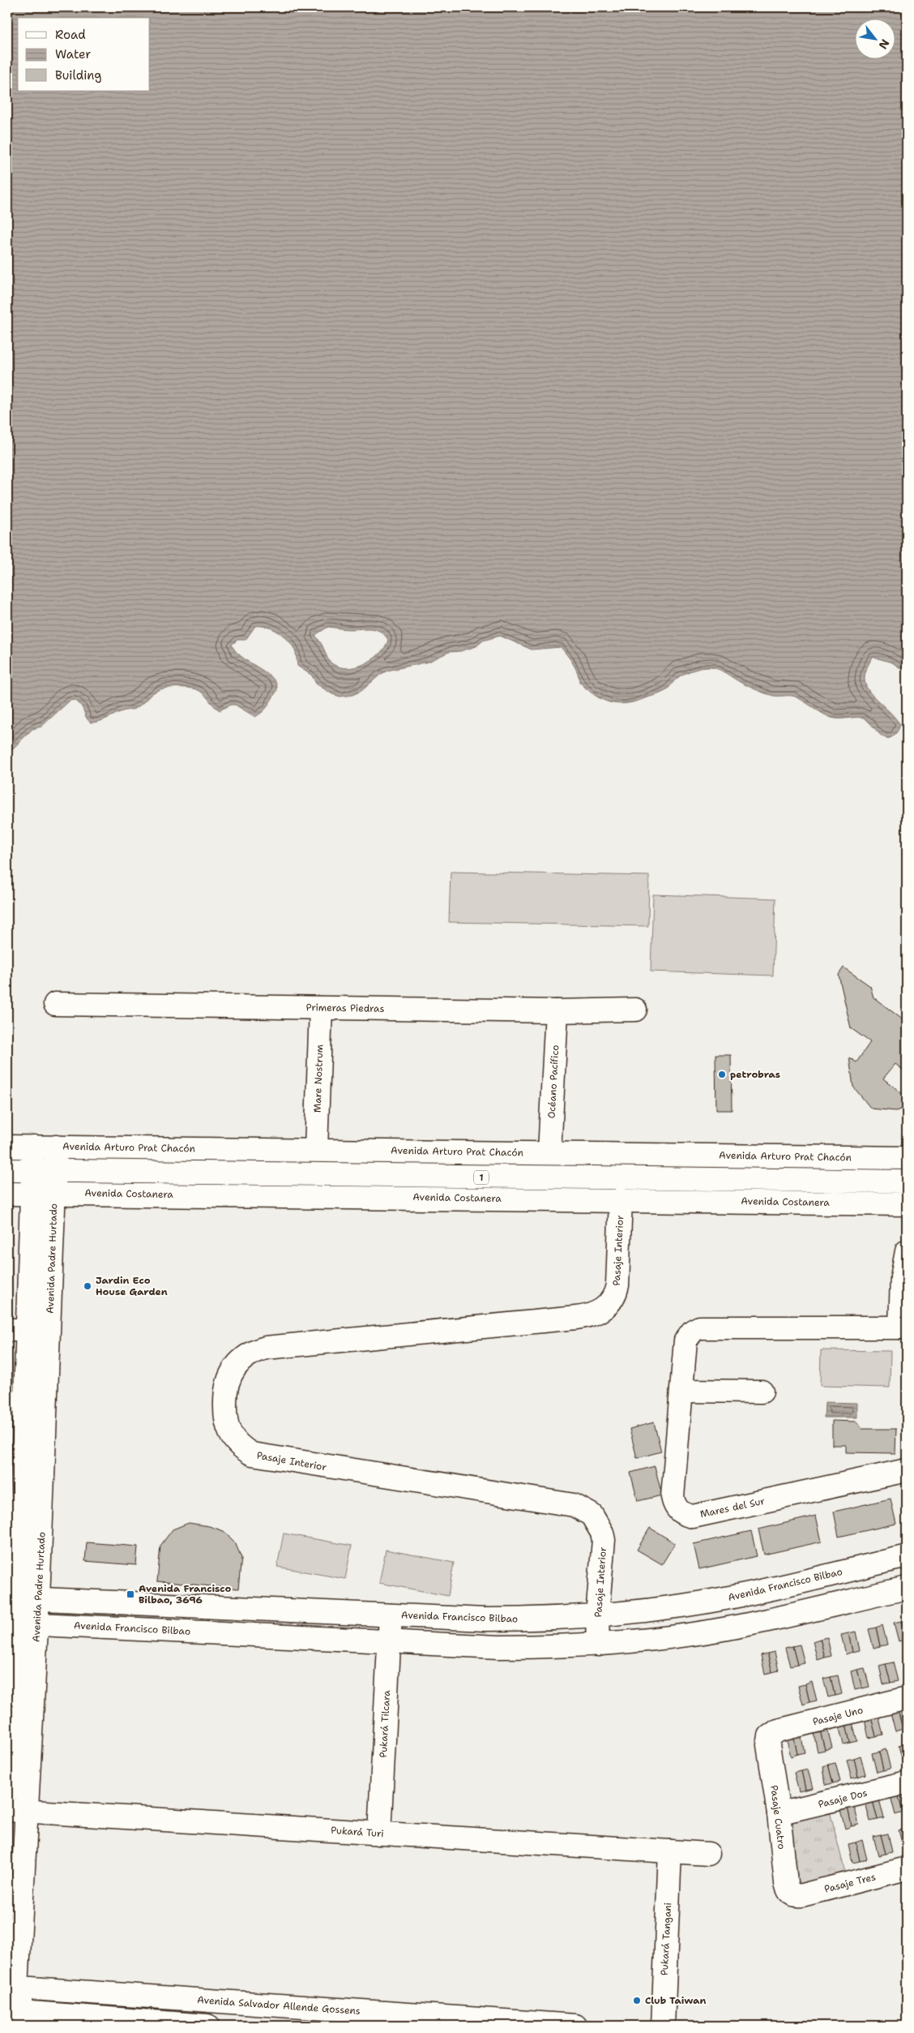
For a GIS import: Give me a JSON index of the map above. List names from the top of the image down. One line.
{"streets":{"street":["Primeras Piedras","Mare Nostrum","Océano Pacífico","Avenida Arturo Prat Chacón","1","Avenida Costanera","Pasaje Interior","Avenida Padre Hurtado","Mares del Sur","Avenida Francisco Bilbao","Pasaje Uno","Pukará Tilcara","Pasaje Dos","Pasaje Cuatro","Pukará Turi","Pasaje Tres","Pukará Tangani","Avenida Salvador Allende Gossens"]},"crossings":[["Primeras Piedras","Mare Nostrum"],["Primeras Piedras","Océano Pacífico"],["Mare Nostrum","Avenida Arturo Prat Chacón"],["Océano Pacífico","Avenida Arturo Prat Chacón"],["Avenida Arturo Prat Chacón","Avenida Padre Hurtado"],["1","Avenida Padre Hurtado"],["Avenida Costanera","Pasaje Interior"],["Avenida Costanera","Avenida Padre Hurtado"],["Pasaje Interior","Avenida Francisco Bilbao"],["Avenida Padre Hurtado","Avenida Francisco Bilbao"],["Avenida Padre Hurtado","Pukará Turi"],["Avenida Padre Hurtado","Avenida Salvador Allende Gossens"],["Avenida Francisco Bilbao","Pukará Tilcara"],["Pasaje Uno","Pasaje Cuatro"],["Pukará Tilcara","Pukará Turi"],["Pasaje Dos","Pasaje Cuatro"],["Pasaje Cuatro","Pasaje Tres"],["Pukará Turi","Pukará Tangani"]],"places":{"other":["petrobras","Jardin Eco House Garden","Club Taiwan"],"transit":["Avenida Francisco Bilbao, 3696"]},"legend":["Road","Water","Building"],"north":"bottom right"}
